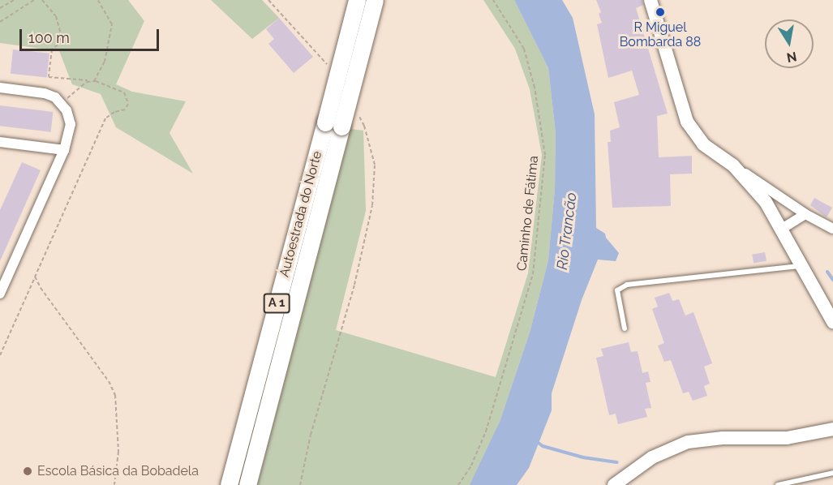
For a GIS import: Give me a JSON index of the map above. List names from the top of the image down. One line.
{"streets":{"highway":["Autoestrada do Norte","A 1"],"path":["Caminho de Fátima"]},"water":["Rio Trancão"],"places":["R Miguel Bombarda 88","Escola Básica da Bobadela"],"scale_bar":"100 m","north":"bottom"}
